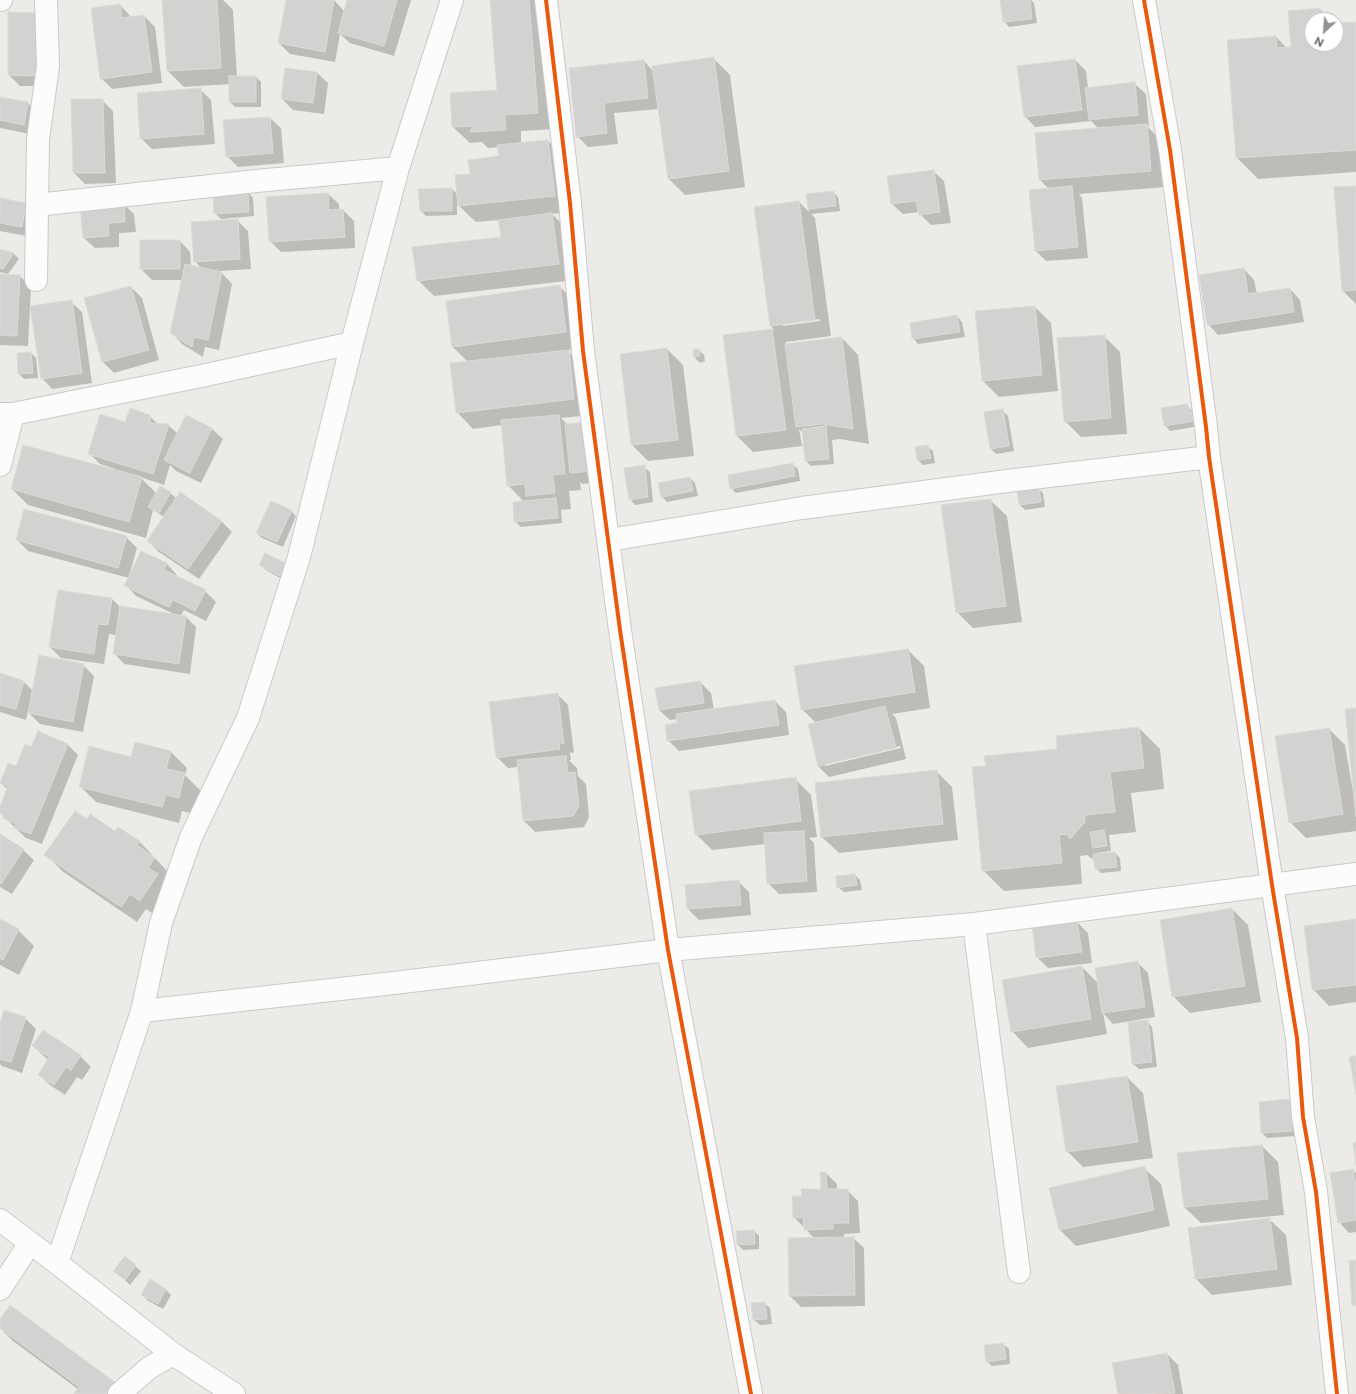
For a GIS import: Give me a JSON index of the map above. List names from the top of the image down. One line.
{"north":"bottom left"}
